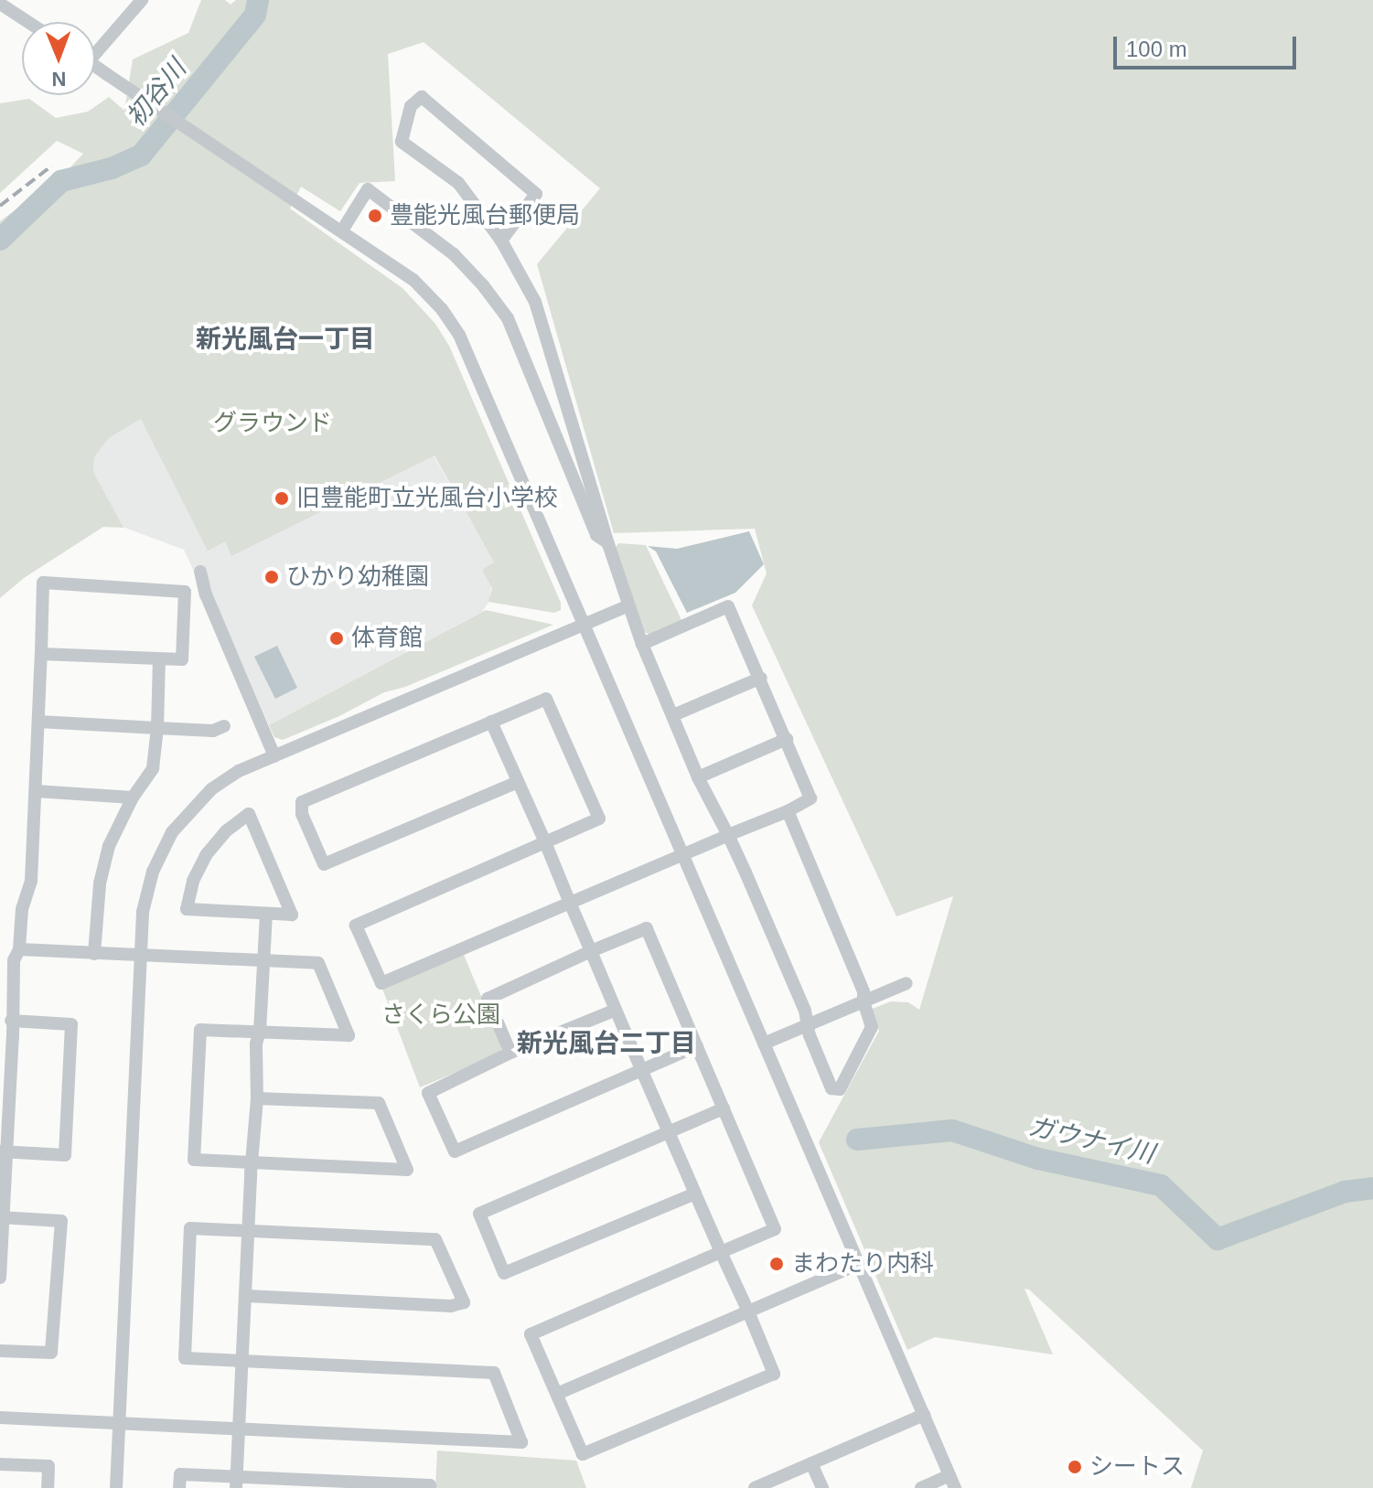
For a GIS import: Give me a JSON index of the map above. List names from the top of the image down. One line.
{"districts":["新光風台一丁目","新光風台二丁目"],"water":["初谷川","ガウナイ川"],"parks":["グラウンド","さくら公園"],"places":["豊能光風台郵便局","旧豊能町立光風台小学校","ひかり幼稚園","体育館","まわたり内科","シートス"],"scale_bar":"100 m","north":"bottom"}
